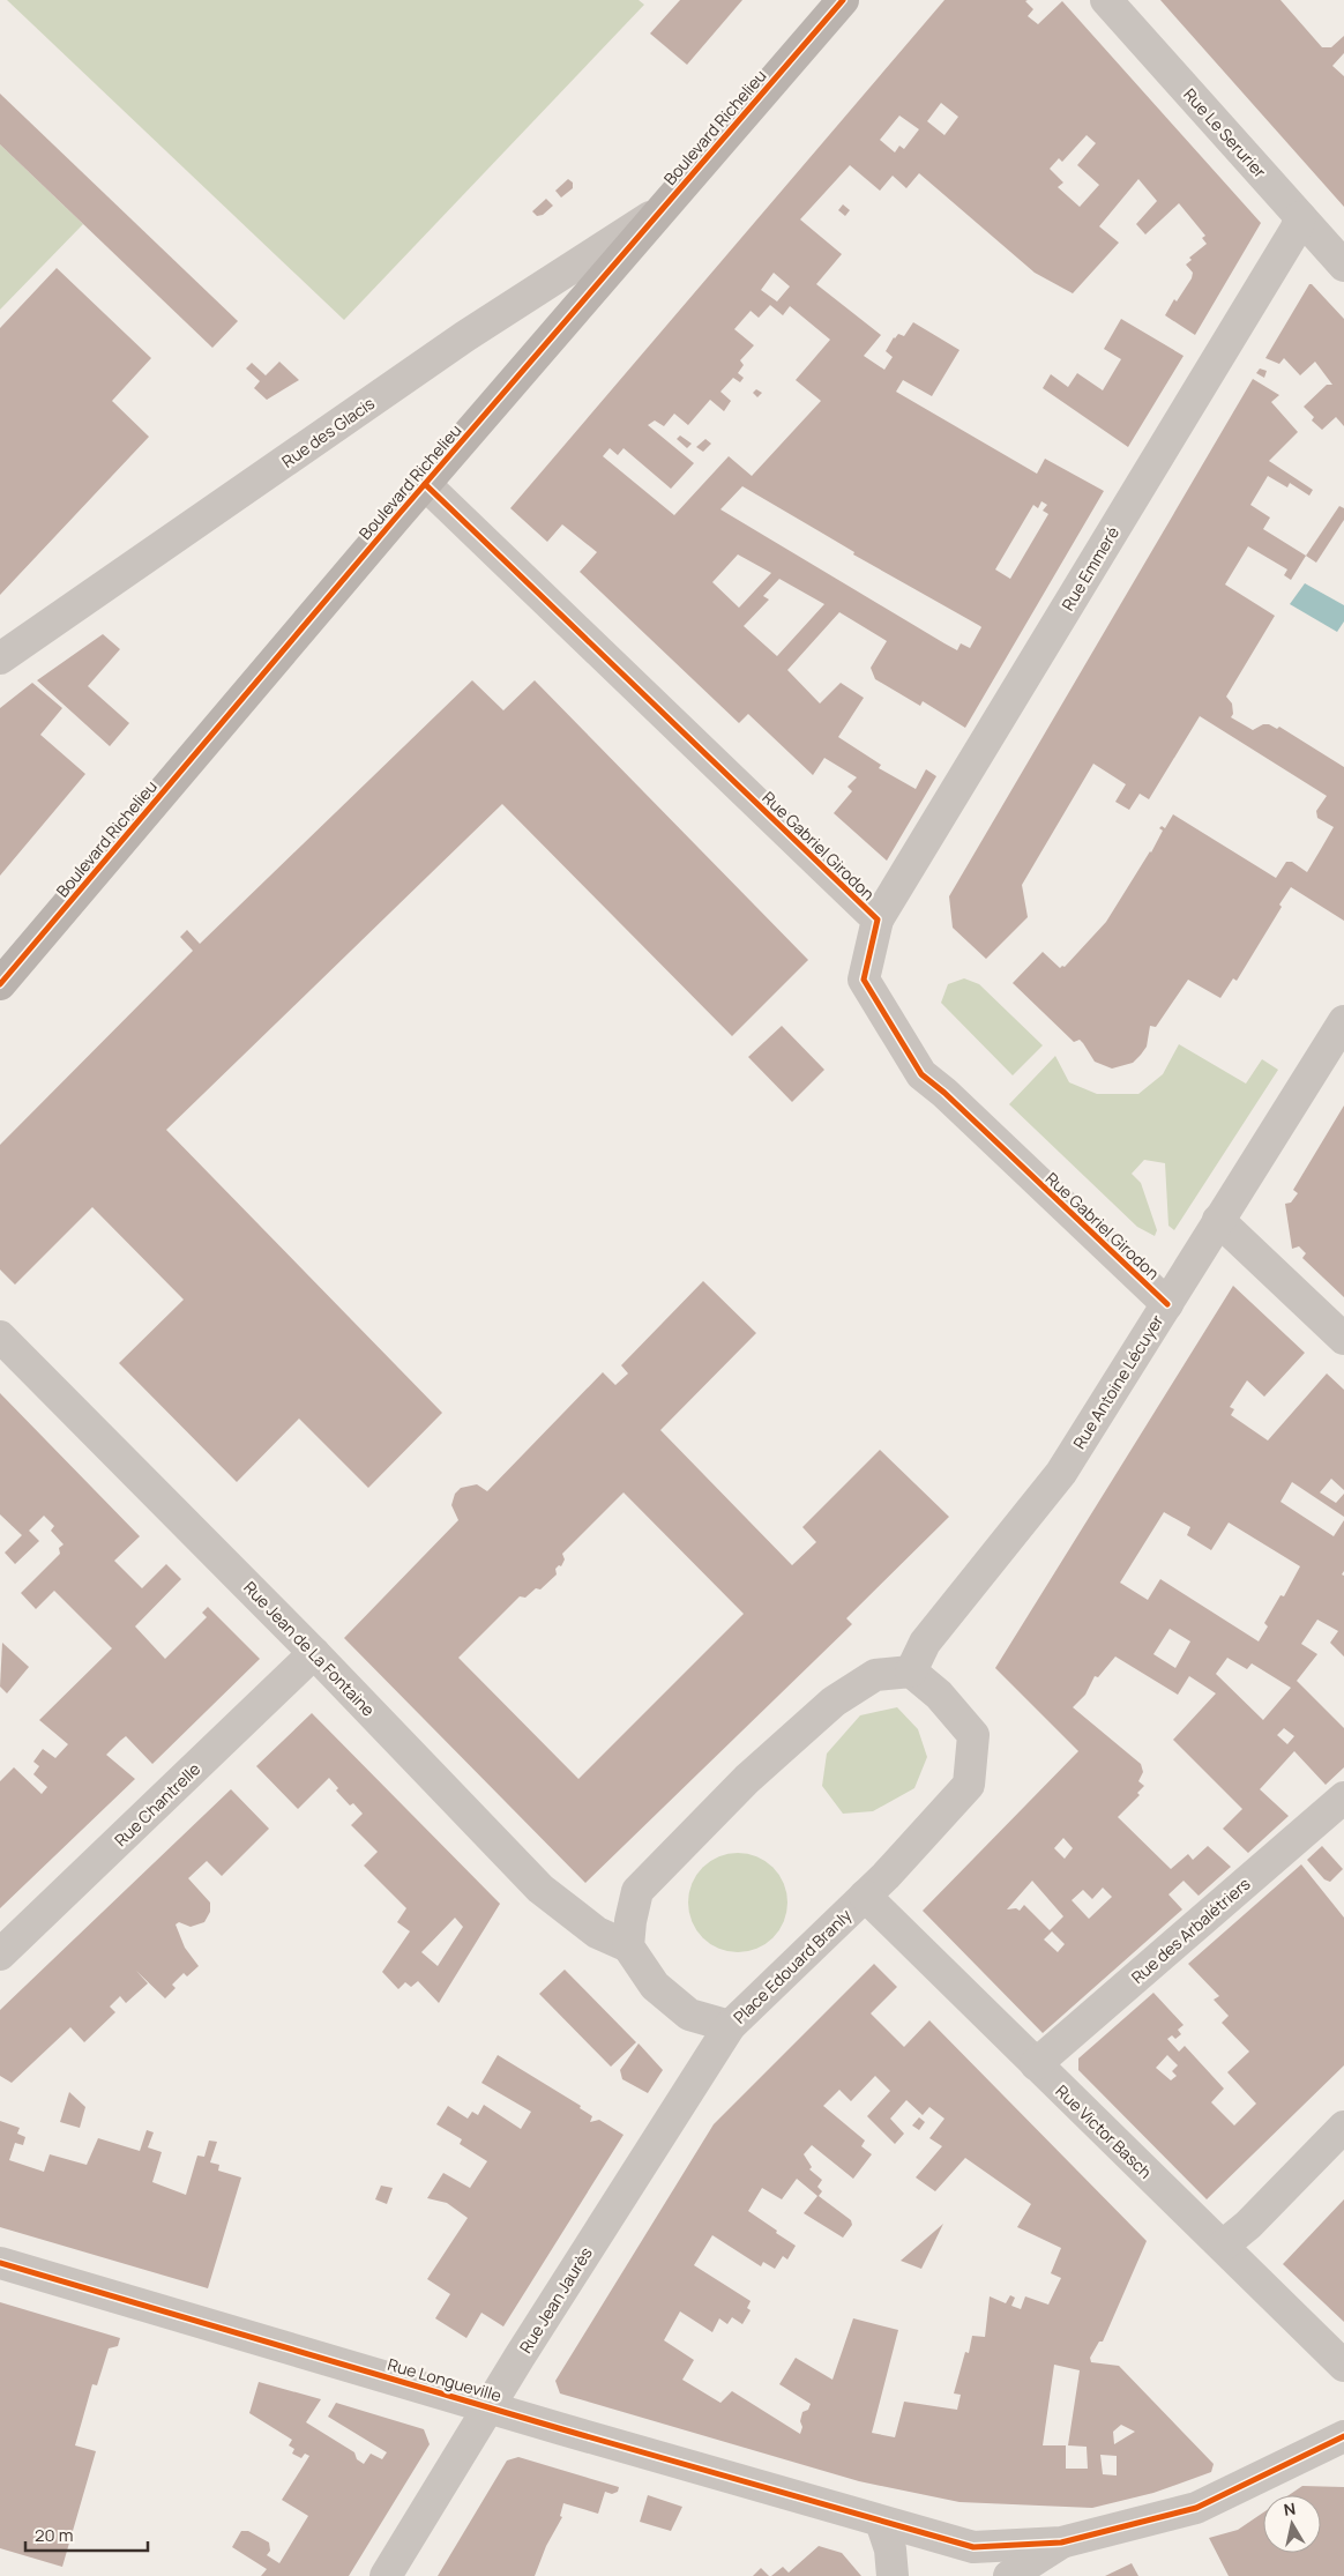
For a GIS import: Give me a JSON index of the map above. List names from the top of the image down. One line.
{"streets":{"main road":["Boulevard Richelieu"],"street":["Rue Le Serurier","Rue des Glacis","Rue Emmeré","Rue Gabriel Girodon","Rue Antoine Lécuyer","Rue Jean de La Fontaine","Rue Chantrelle","Rue des Arbalétriers","Place Edouard Branly","Rue Victor Basch","Rue Jean Jaurès","Rue Longueville"]},"crossings":[["Boulevard Richelieu","Rue des Glacis"],["Boulevard Richelieu","Rue Gabriel Girodon"],["Rue Le Serurier","Rue Emmeré"],["Rue Emmeré","Rue Gabriel Girodon"],["Rue Gabriel Girodon","Rue Antoine Lécuyer"],["Rue Antoine Lécuyer","Place Edouard Branly"],["Rue Jean de La Fontaine","Rue Chantrelle"],["Rue Jean de La Fontaine","Place Edouard Branly"],["Rue des Arbalétriers","Rue Victor Basch"],["Place Edouard Branly","Rue Victor Basch"],["Place Edouard Branly","Rue Jean Jaurès"],["Rue Jean Jaurès","Rue Longueville"]],"scale_bar":"20 m","north":"top"}
